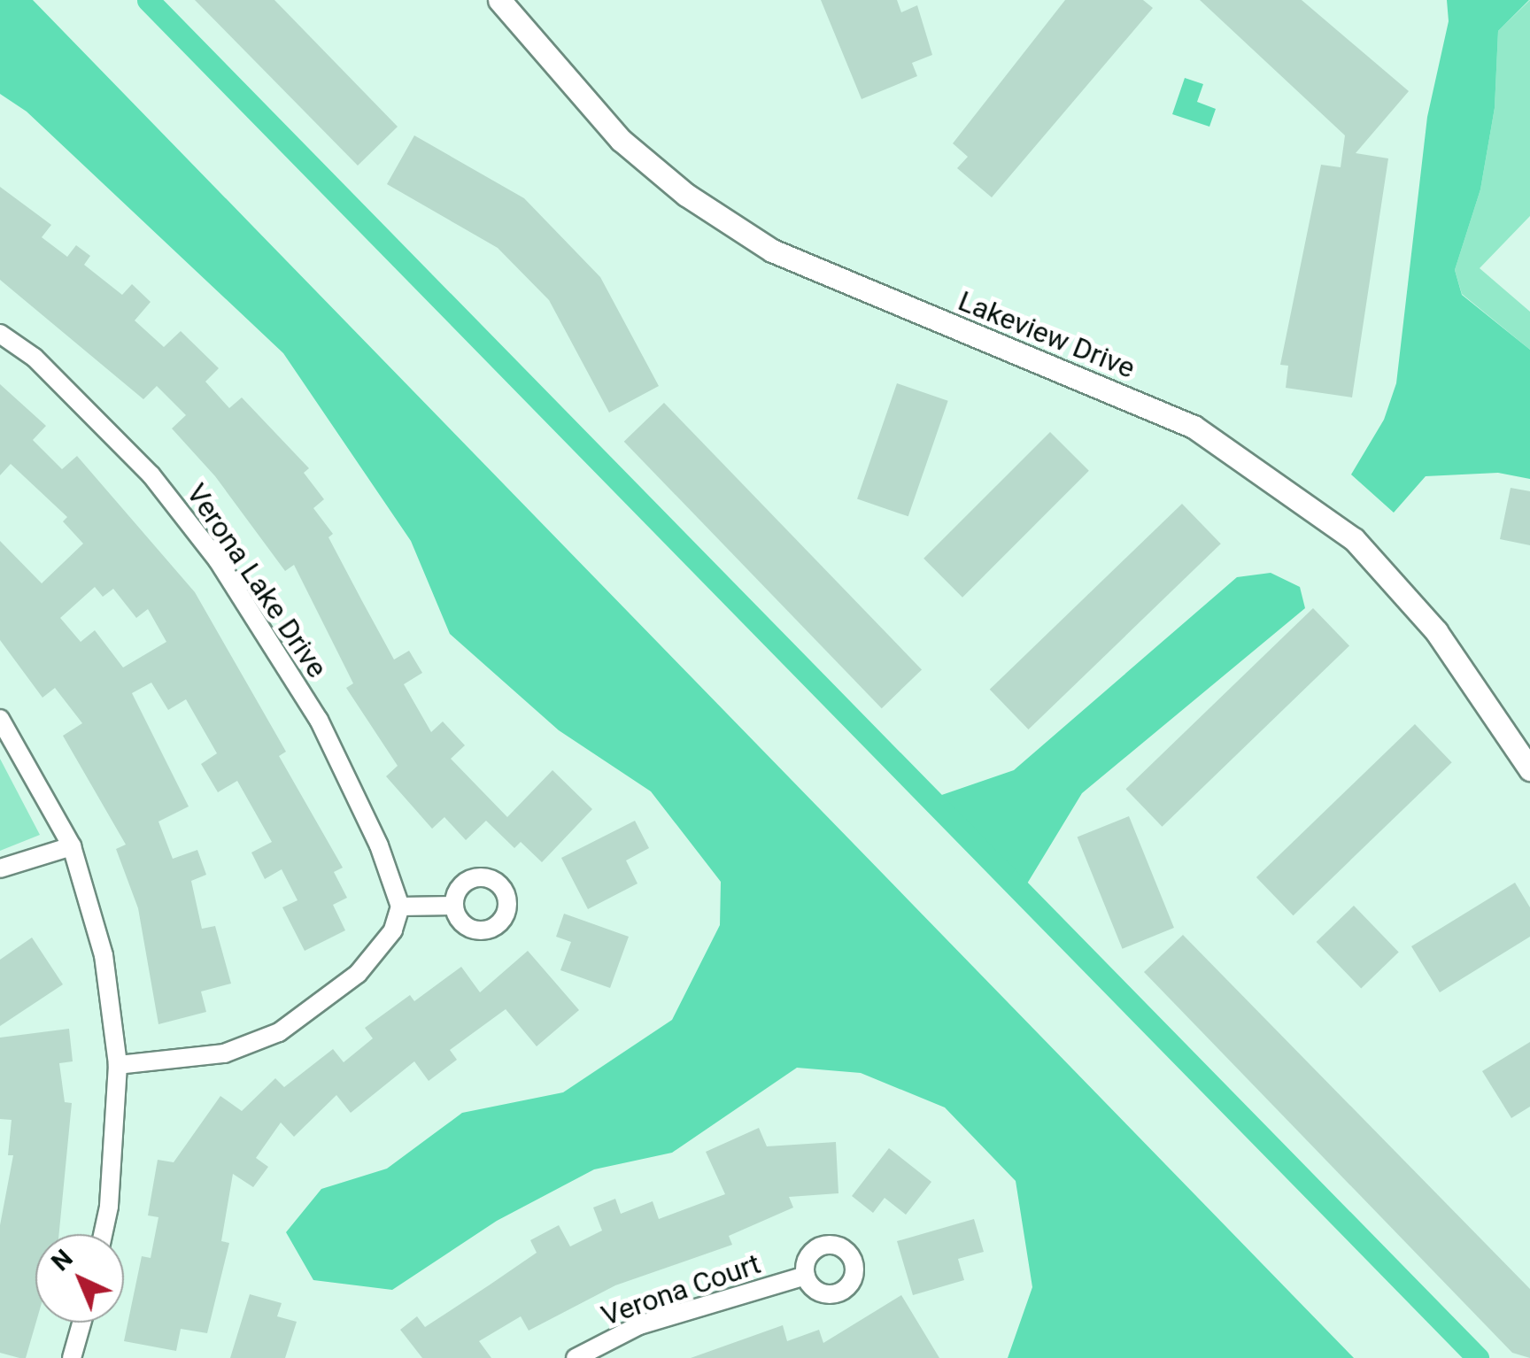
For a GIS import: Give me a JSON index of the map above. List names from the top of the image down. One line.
{"streets":{"street":["Lakeview Drive","Verona Lake Drive","Verona Court"]},"north":"top left"}
